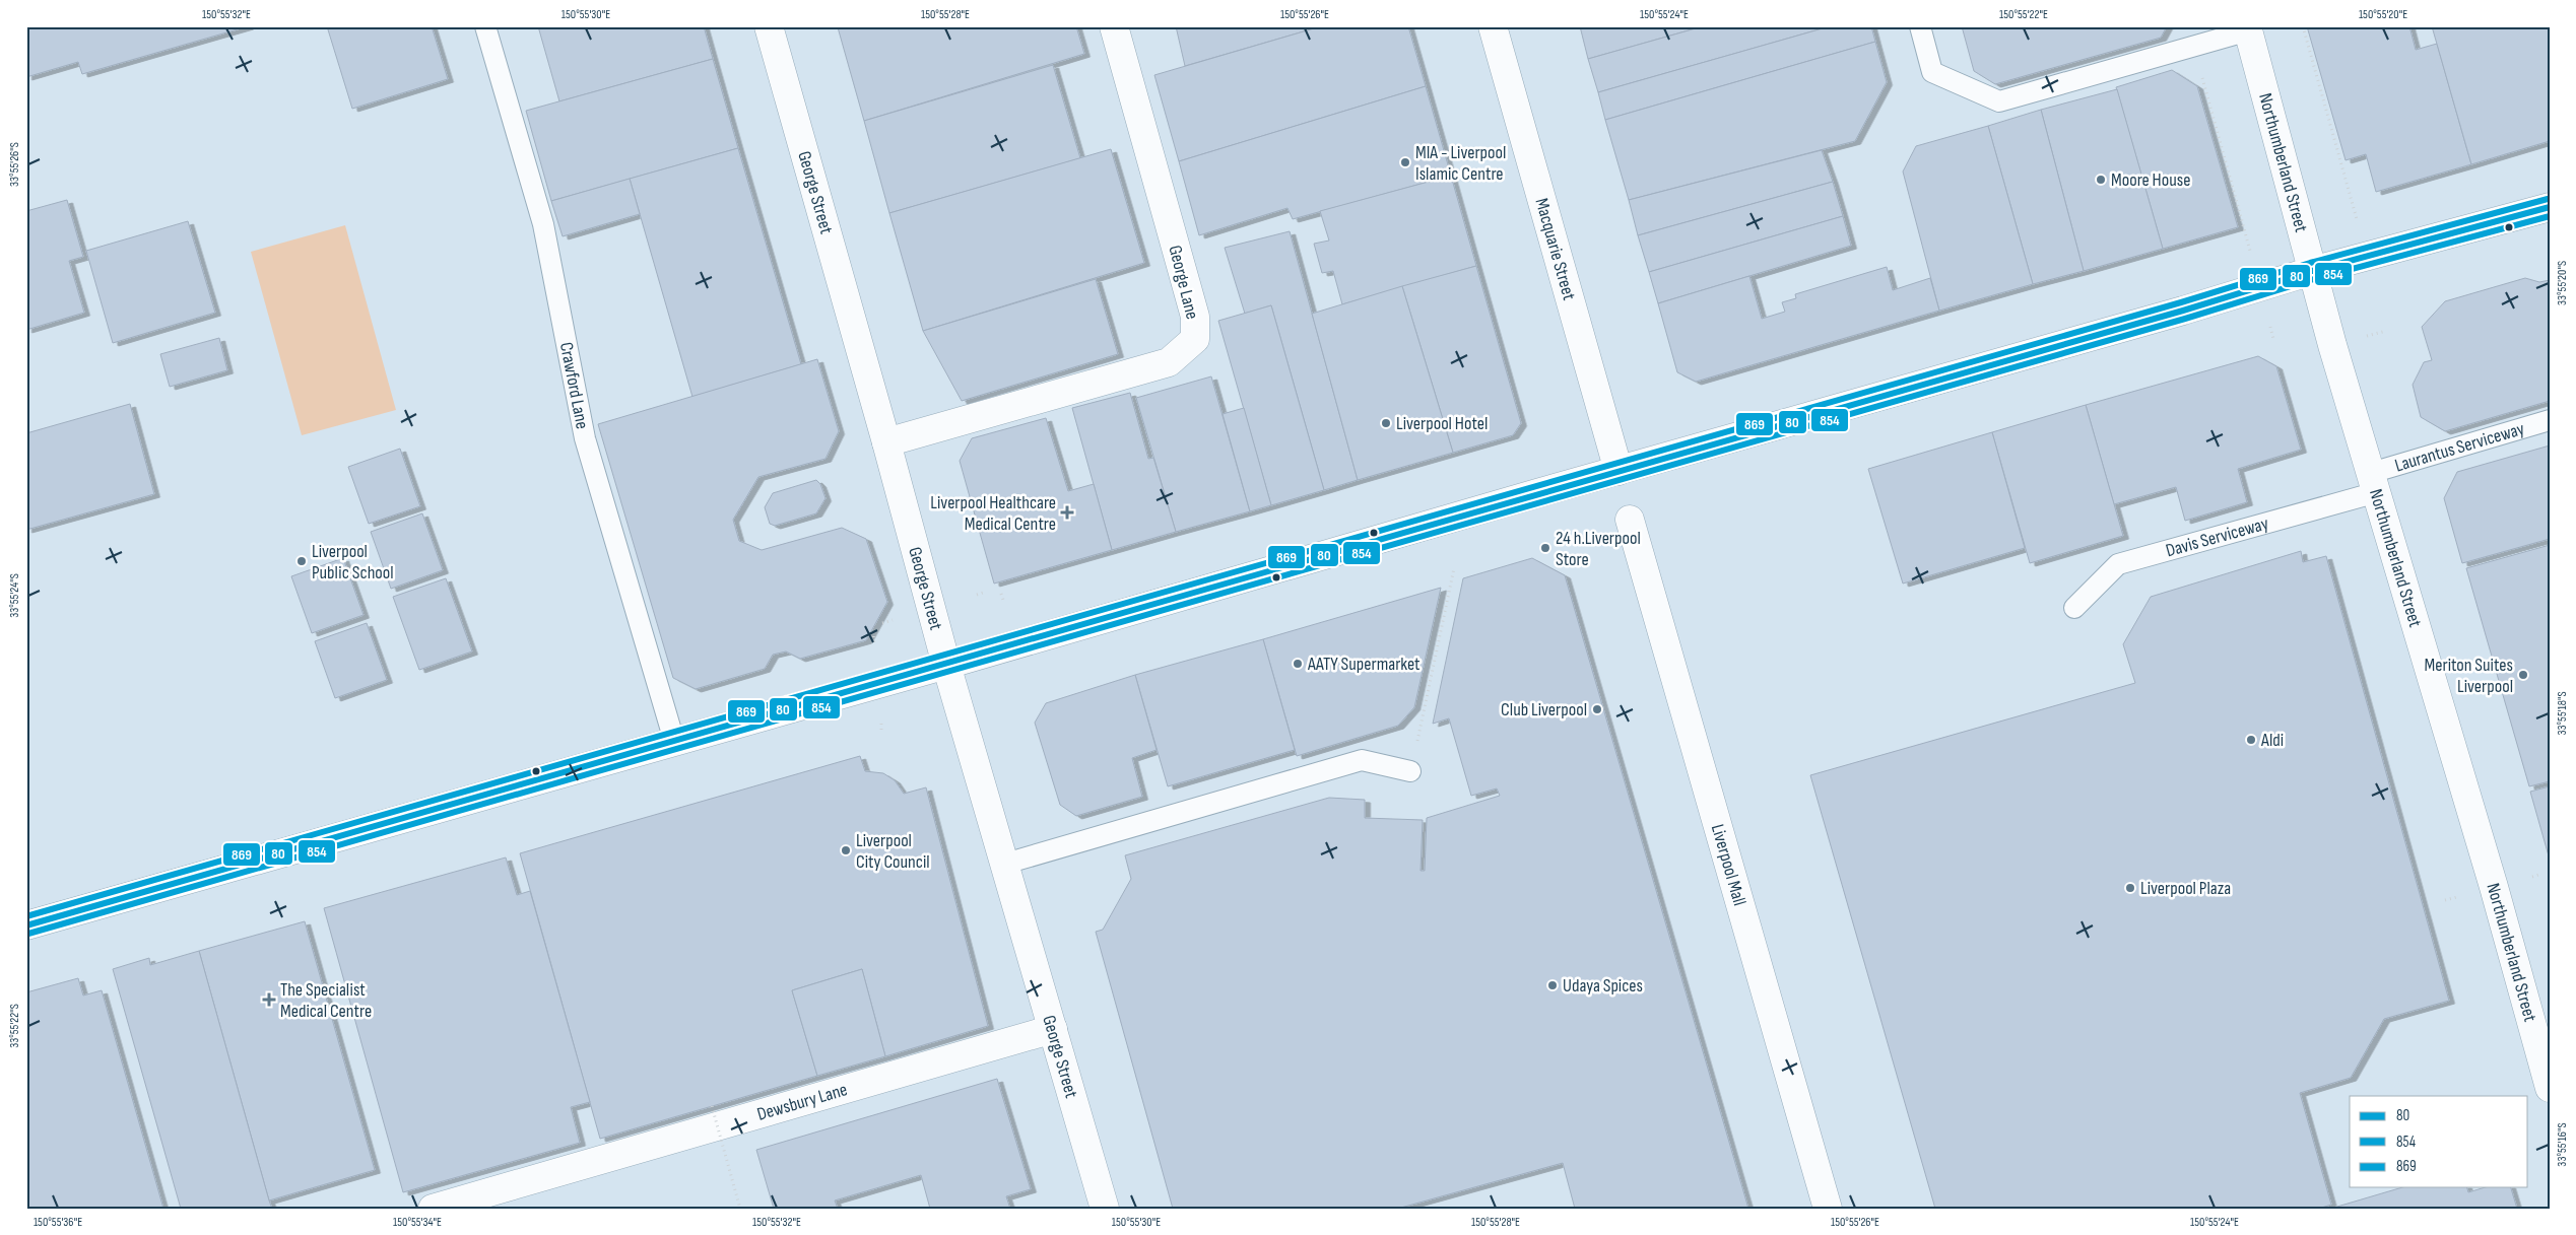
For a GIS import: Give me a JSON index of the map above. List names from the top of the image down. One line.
{"streets":{"street":["Northumberland Street","George Street","Macquarie Street","George Lane","Liverpool Mall","Dewsbury Lane"],"lane":["Crawford Lane","Laurantus Serviceway","Davis Serviceway"]},"crossings":[["Northumberland Street","Laurantus Serviceway"],["Northumberland Street","Davis Serviceway"],["George Street","George Lane"],["George Street","Dewsbury Lane"],["Laurantus Serviceway","Davis Serviceway"]],"places":{"other":["MIA - Liverpool Islamic Centre","Moore House","Liverpool Hotel","24 h.Liverpool Store","Liverpool Public School","AATY Supermarket","Meriton Suites Liverpool","Club Liverpool","Aldi","Liverpool City Council","Liverpool Plaza","Udaya Spices"],"health":["Liverpool Healthcare Medical Centre","The Specialist Medical Centre"]},"lines":["transit line 869","transit line 80","transit line 854"],"legend":["80","854","869"],"coordinates":["150°55'32\"E","150°55'30\"E","150°55'28\"E","150°55'26\"E","150°55'24\"E","150°55'22\"E","150°55'20\"E","33°55'26\"S","33°55'20\"S","33°55'24\"S","33°55'18\"S","33°55'22\"S","33°55'16\"S","150°55'36\"E","150°55'34\"E"]}
